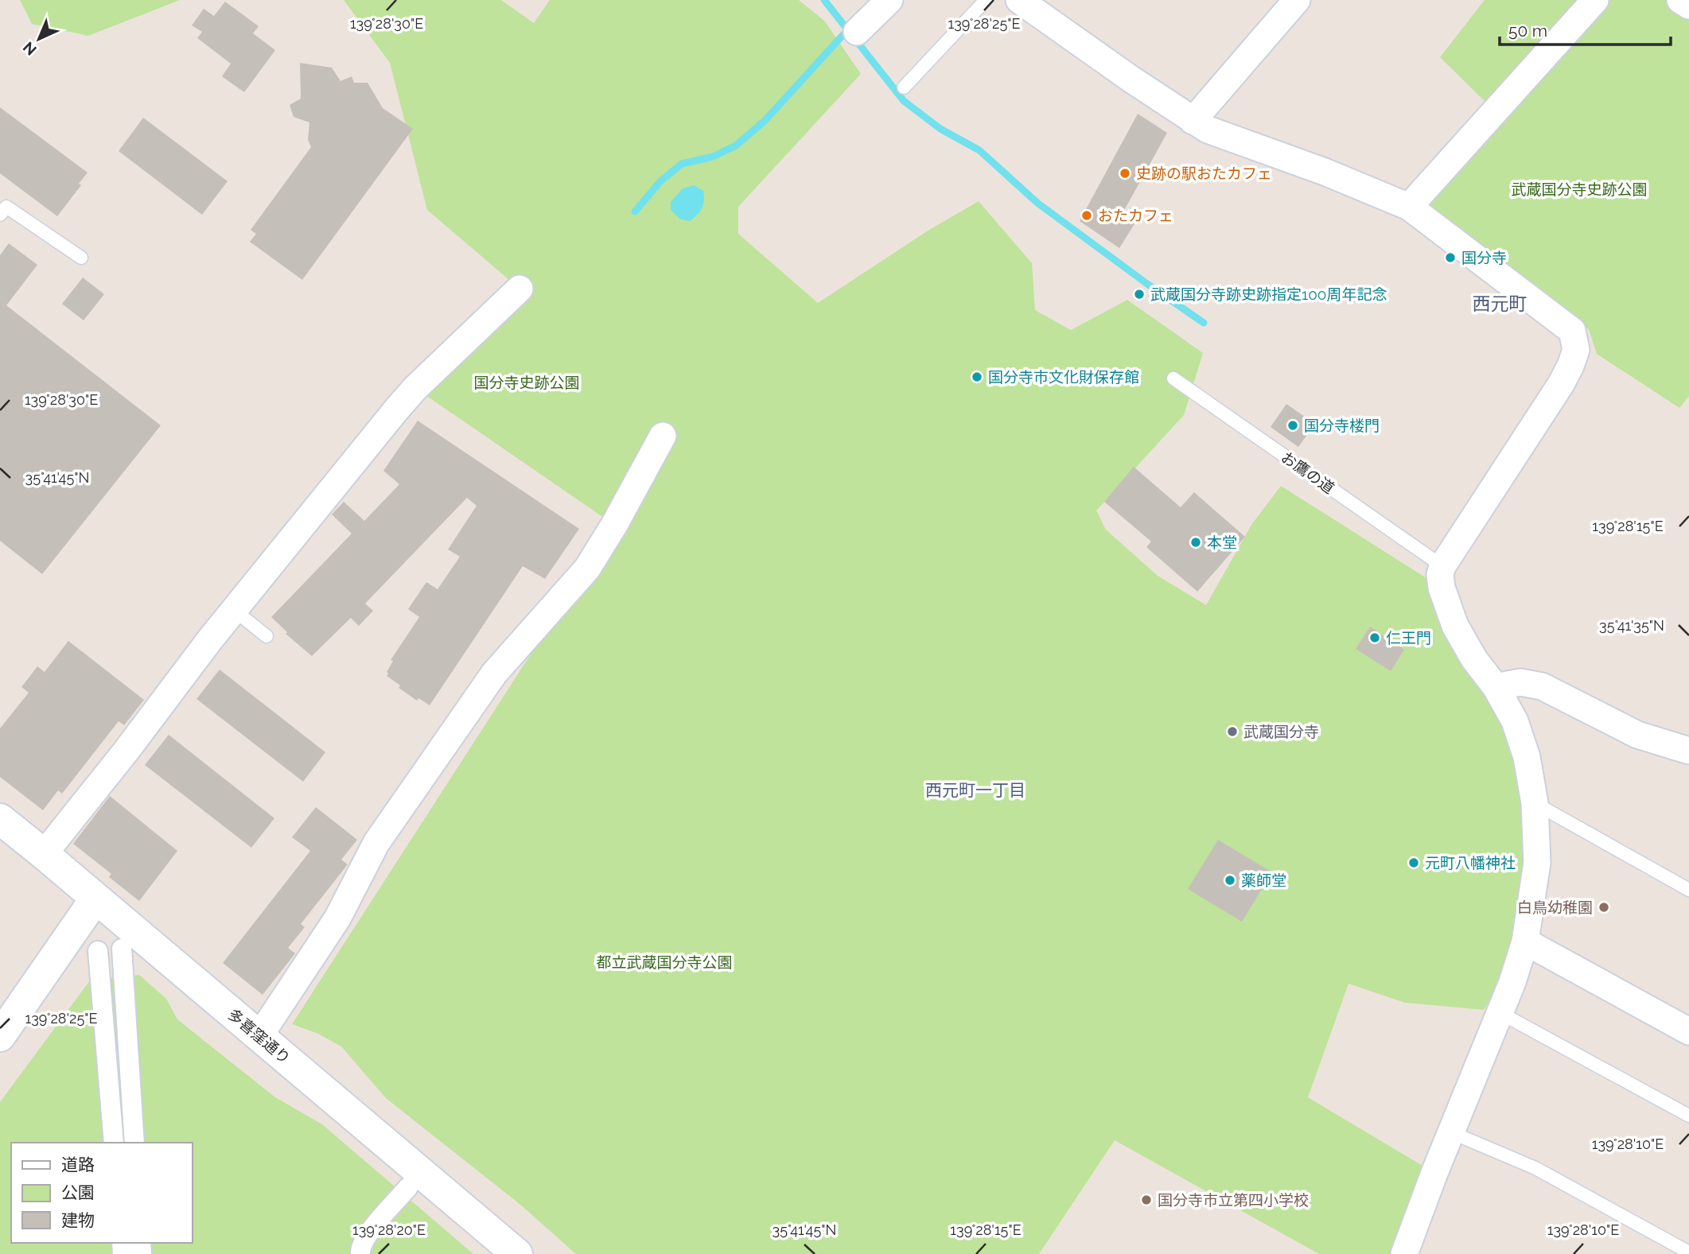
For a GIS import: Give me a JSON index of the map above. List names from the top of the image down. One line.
{"streets":{"main road":["多喜窪通り"],"lane":["お鷹の道"]},"districts":["西元町","西元町一丁目"],"parks":["武蔵国分寺史跡公園","国分寺史跡公園","都立武蔵国分寺公園"],"places":["史跡の駅おたカフェ","おたカフェ","国分寺","武蔵国分寺跡史跡指定100周年記念","国分寺市文化財保存館","国分寺楼門","本堂","仁王門","武蔵国分寺","元町八幡神社","薬師堂","白鳥幼稚園","国分寺市立第四小学校"],"legend":["道路","公園","建物"],"scale_bar":"50 m","north":"bottom left","coordinates":["139°28'30\"E","139°28'25\"E","35°41'45\"N","139°28'15\"E","35°41'35\"N","139°28'10\"E","139°28'20\"E"]}
